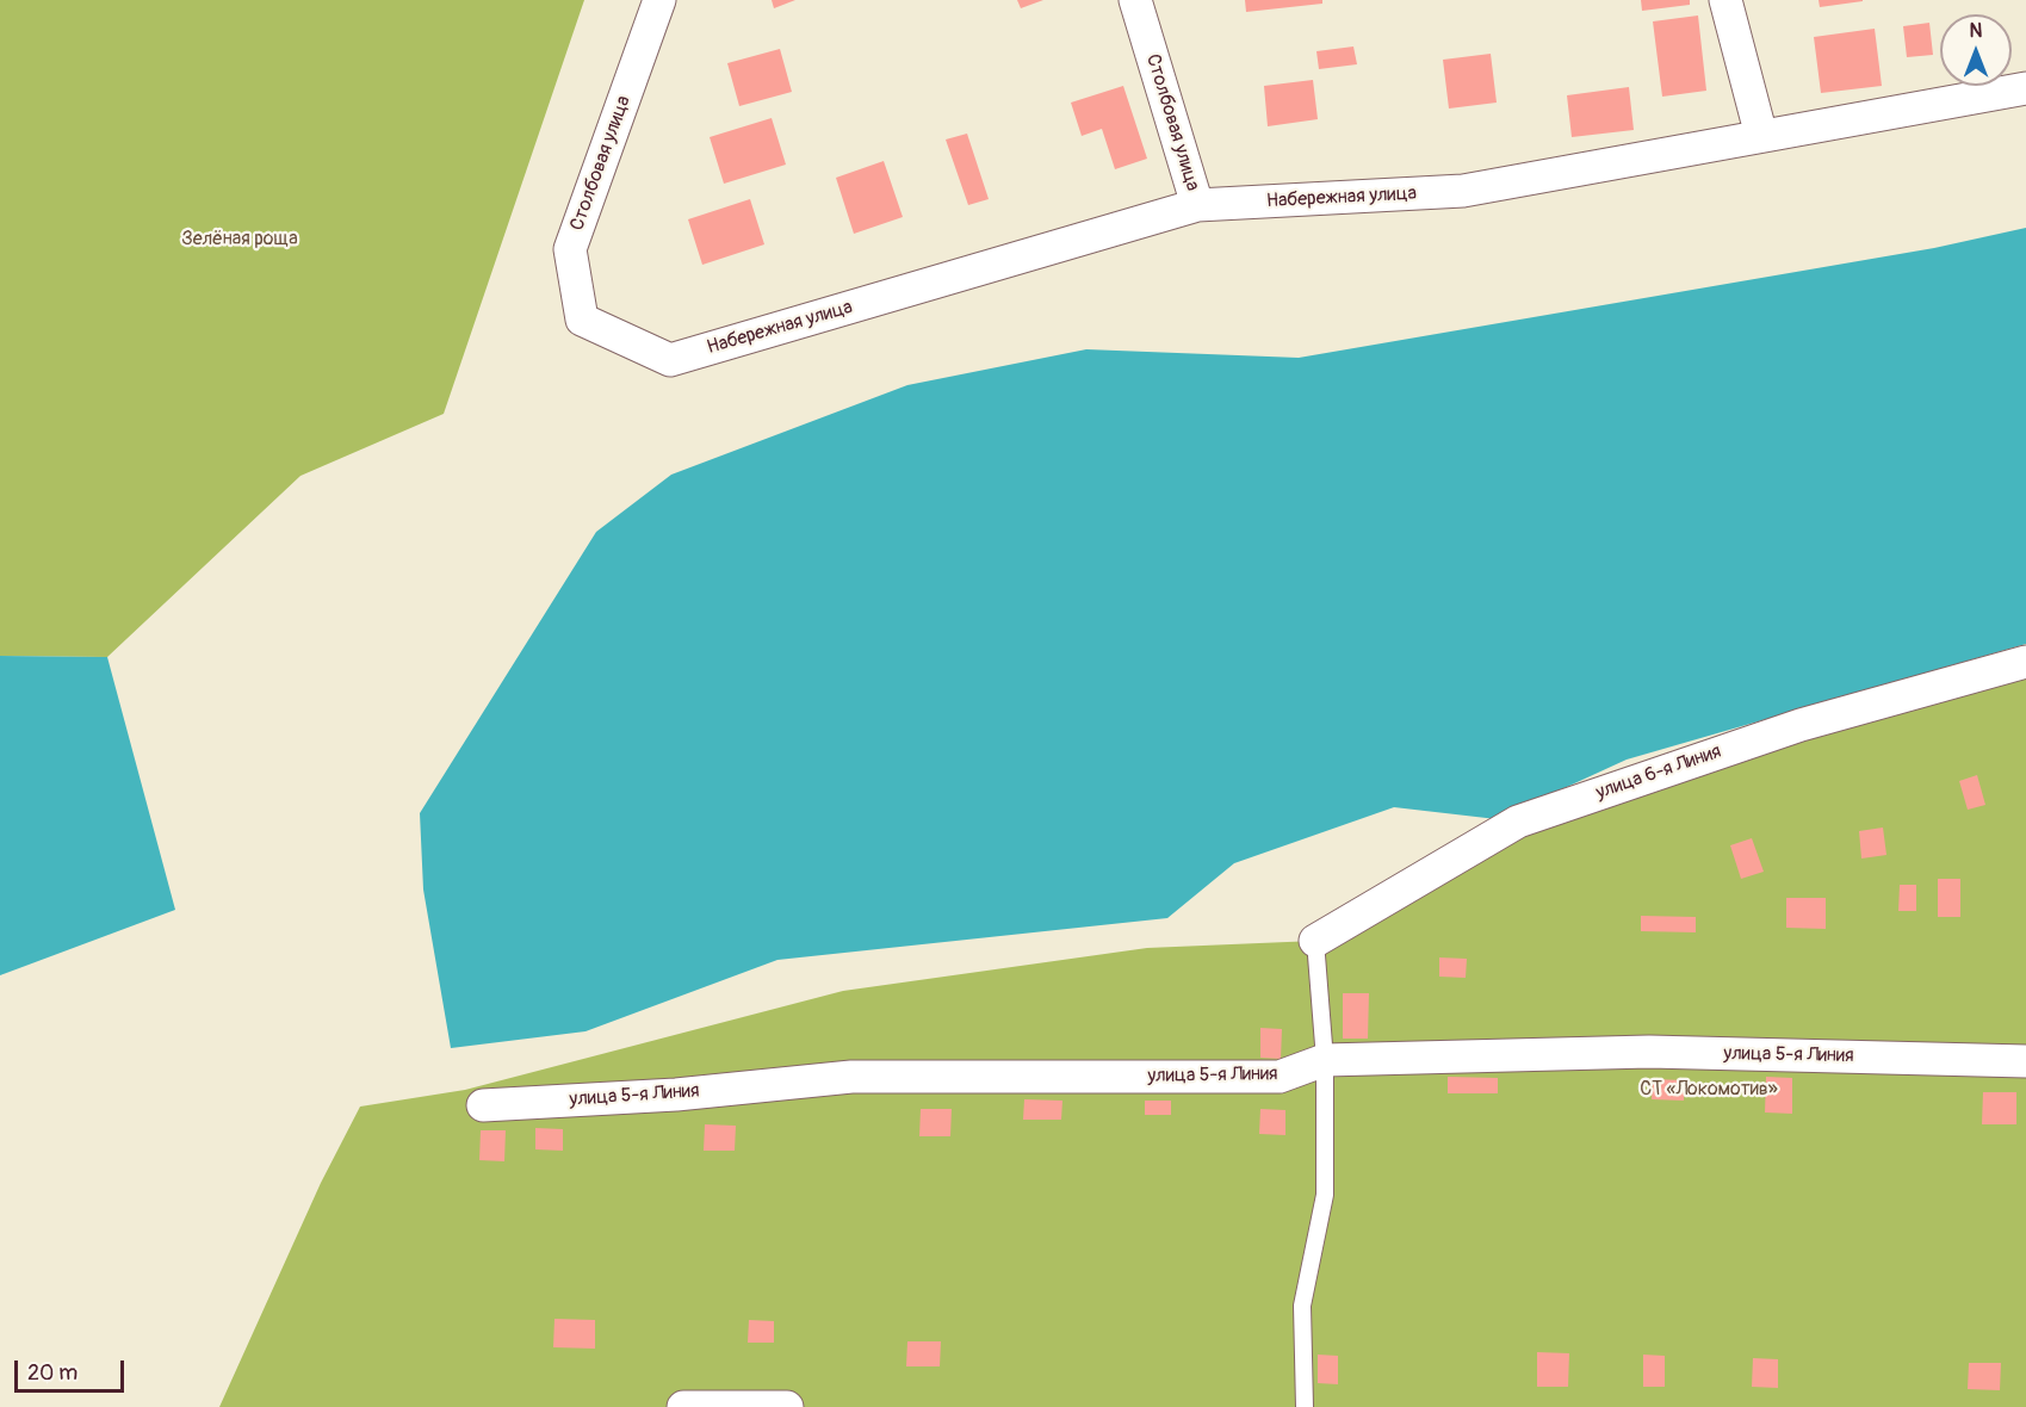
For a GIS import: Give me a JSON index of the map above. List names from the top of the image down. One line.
{"streets":{"street":["Столбовая улица","Набережная улица","улица 6-я Линия","улица 5-я Линия"]},"crossings":[["Столбовая улица","Набережная улица"]],"parks":["Зелёная роща","СТ «Локомотив»"],"scale_bar":"20 m","north":"top"}
